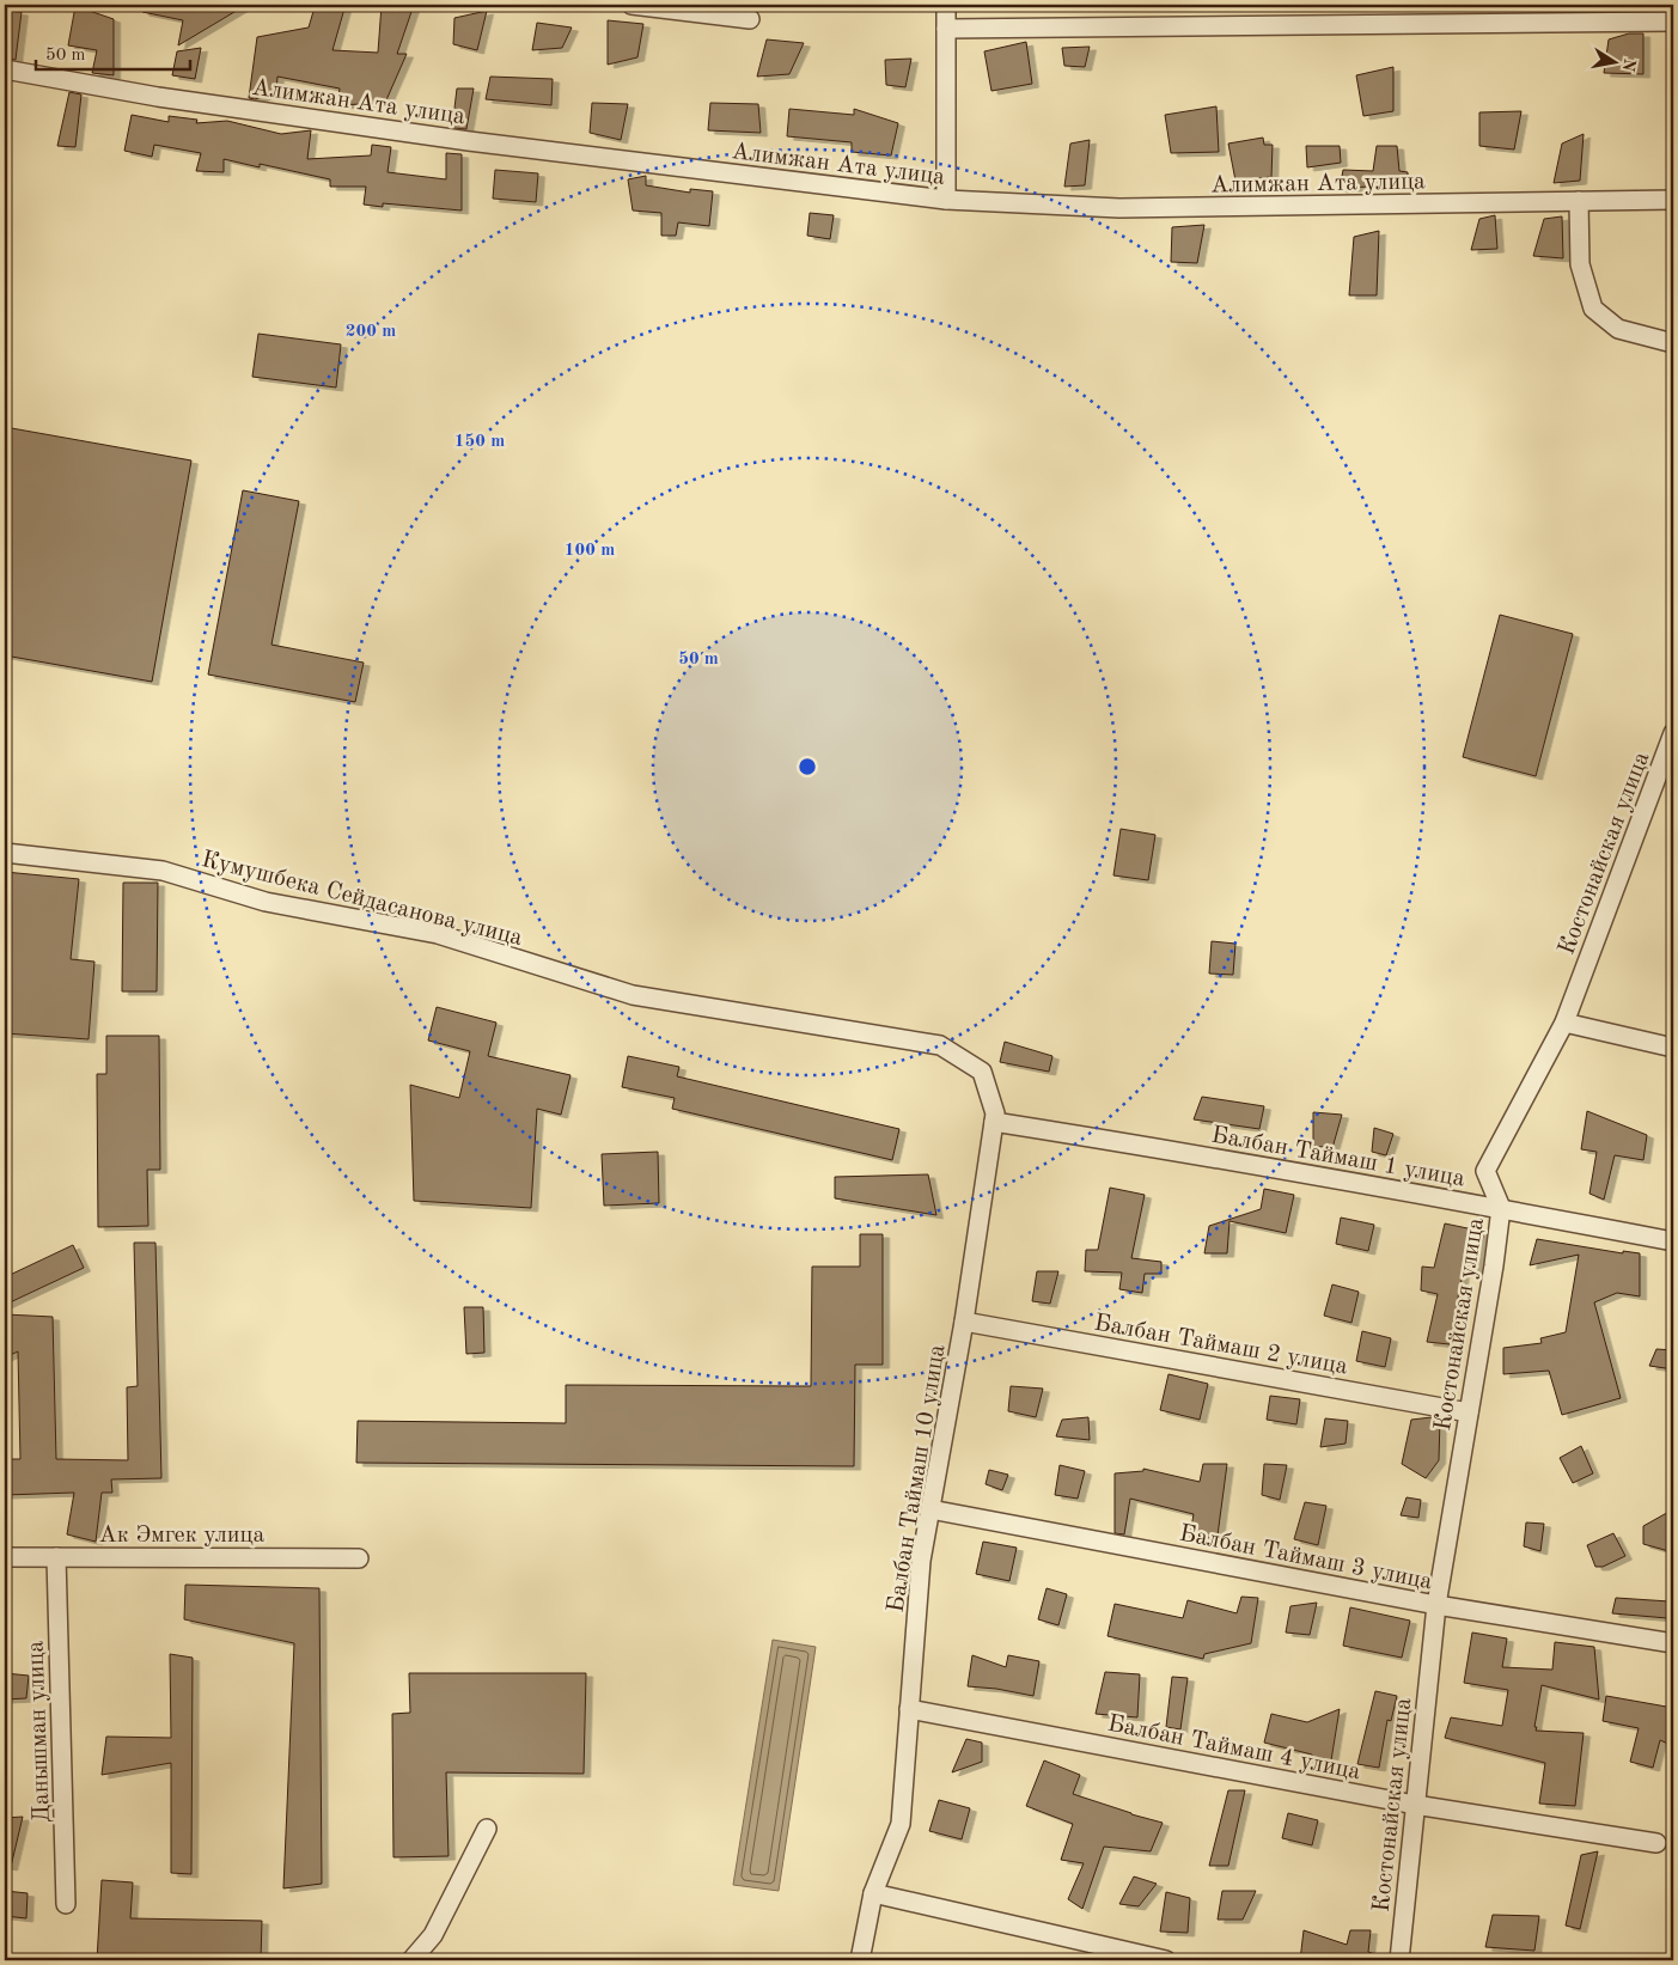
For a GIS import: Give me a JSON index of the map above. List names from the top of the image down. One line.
{"streets":{"street":["Алимжан Ата улица","Костонайская улица","Кумушбека Сейдасанова улица","Балбан Таймаш 1 улица","Балбан Таймаш 2 улица","Балбан Таймаш 10 улица","Ак Эмгек улица","Балбан Таймаш 3 улица","Данышман улица","Балбан Таймаш 4 улица"]},"crossings":[["Костонайская улица","Балбан Таймаш 1 улица"],["Костонайская улица","Балбан Таймаш 2 улица"],["Костонайская улица","Балбан Таймаш 3 улица"],["Костонайская улица","Балбан Таймаш 4 улица"],["Кумушбека Сейдасанова улица","Балбан Таймаш 10 улица"],["Балбан Таймаш 1 улица","Балбан Таймаш 10 улица"],["Балбан Таймаш 2 улица","Балбан Таймаш 10 улица"],["Балбан Таймаш 10 улица","Балбан Таймаш 3 улица"],["Балбан Таймаш 10 улица","Балбан Таймаш 4 улица"],["Ак Эмгек улица","Данышман улица"]],"scale_bar":"50 m","north":"right","rings":["200 m","150 m","100 m","50 m"]}
